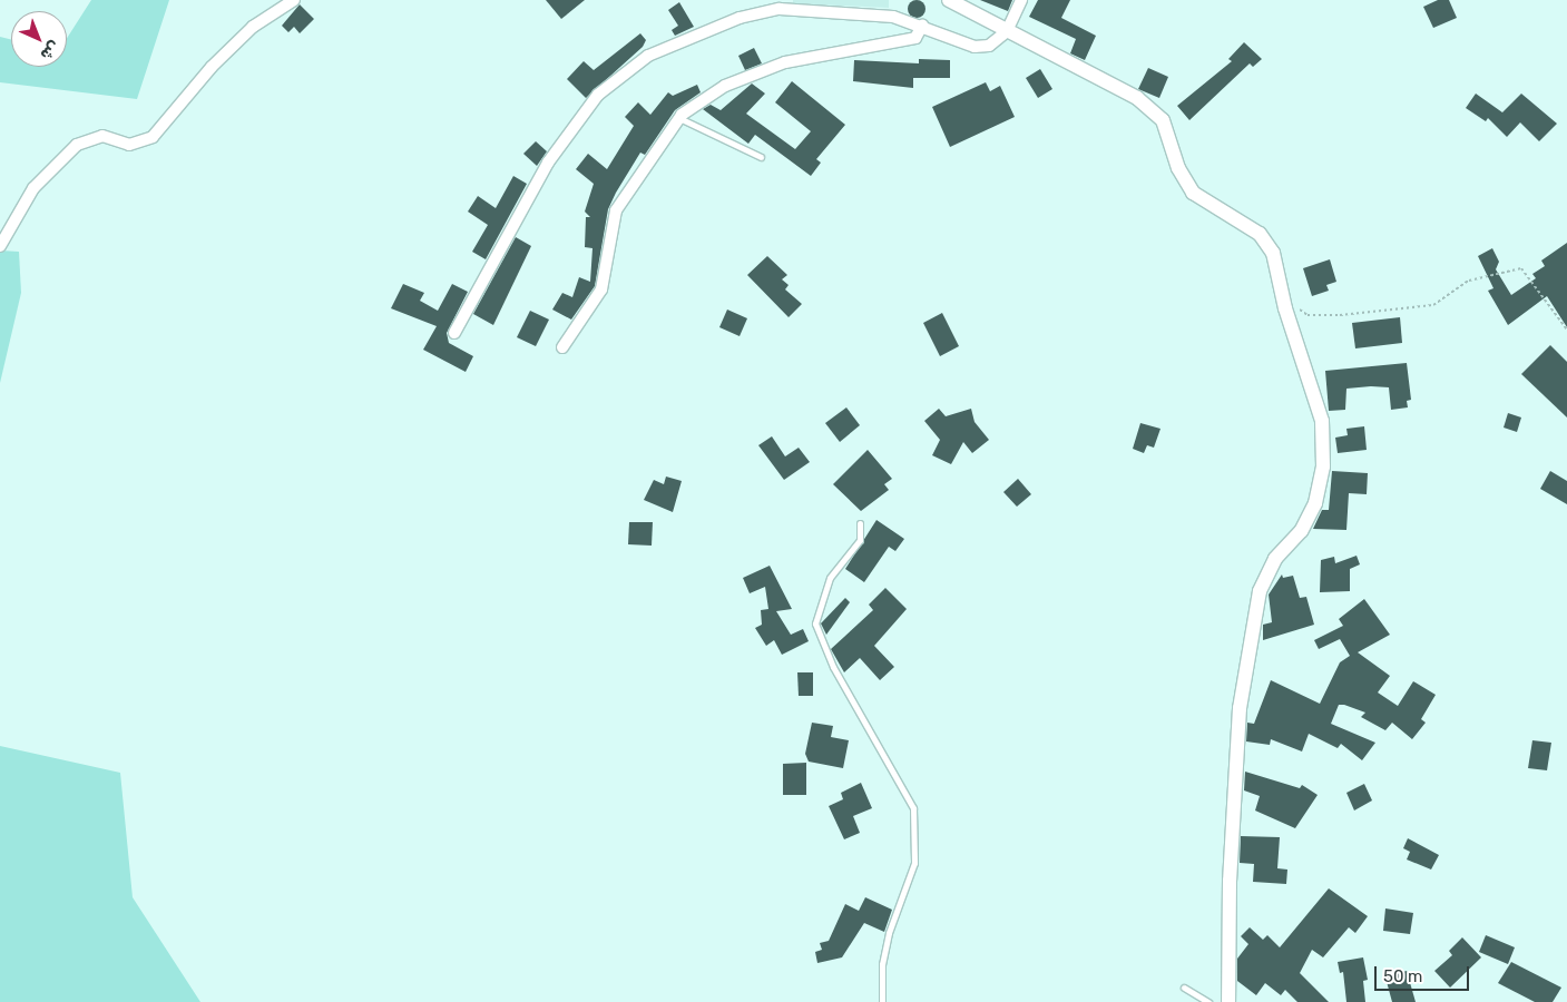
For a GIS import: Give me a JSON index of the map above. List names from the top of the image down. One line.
{"scale_bar":"50 m","north":"bottom right"}
